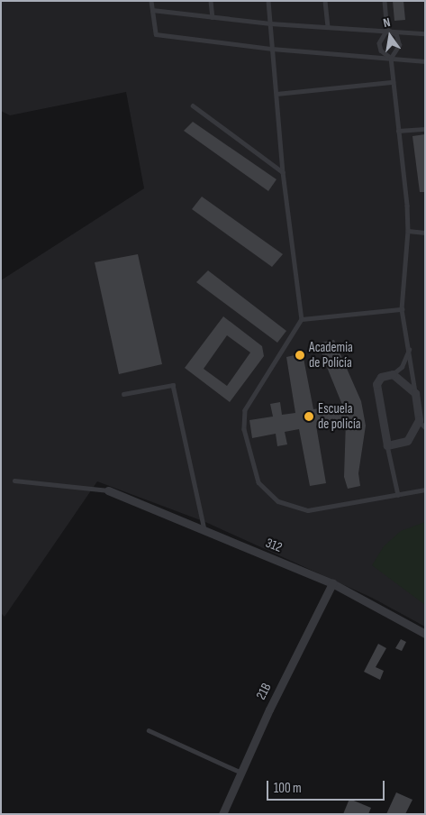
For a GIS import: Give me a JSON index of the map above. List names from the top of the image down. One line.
{"streets":{"street":["312","21B"]},"crossings":[["312","21B"]],"places":["Academia de Policía","Escuela de policía"],"scale_bar":"100 m","north":"top"}
